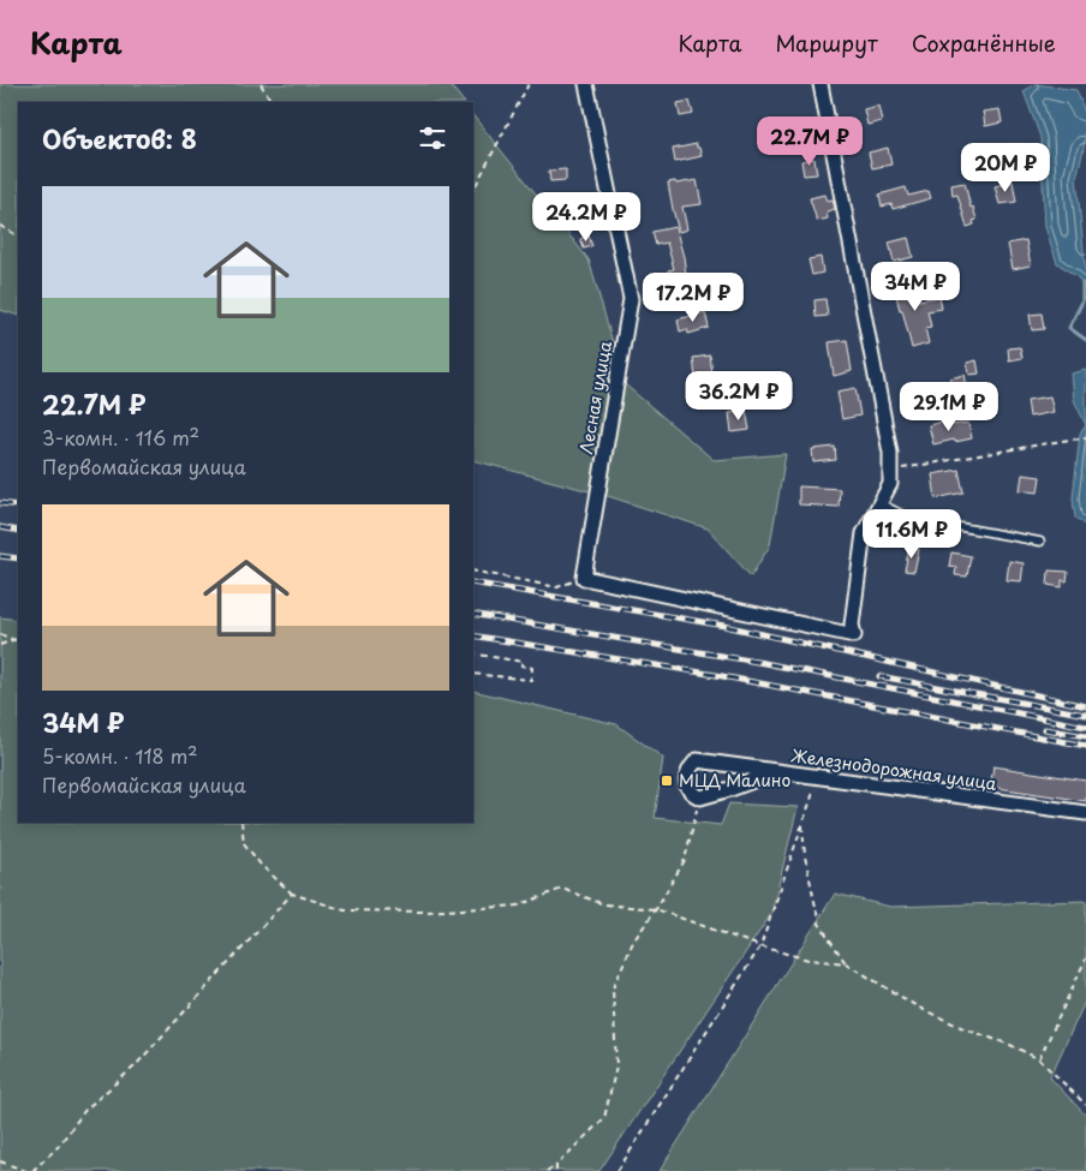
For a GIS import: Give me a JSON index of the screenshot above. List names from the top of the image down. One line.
{"streets":{"street":["Лесная улица","Железнодорожная улица"]},"places":{"transit":["МЦД Малино"]},"page":{"header":"Карта","nav":["Карта","Маршрут","Сохранённые"],"heading":"Объектов: 8","price":["22.7M ₽","20M ₽","24.2M ₽","34M ₽","17.2M ₽","36.2M ₽","29.1M ₽","11.6M ₽"],"list":[{"name":"22.7M ₽","note":"3-комн. · 116 m² · Первомайская улица"},{"name":"34M ₽","note":"5-комн. · 118 m² · Первомайская улица"}]}}
